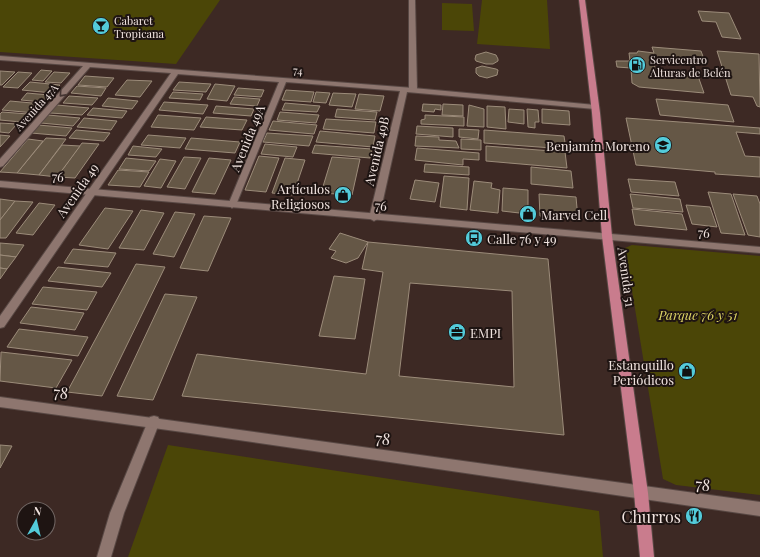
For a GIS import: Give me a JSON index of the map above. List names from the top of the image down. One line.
{"streets":{"main road":["Avenida 51"],"street":["74","Avenida 47A","Avenida 49A","Avenida 49B","76","Avenida 49","78"]},"crossings":[["74","Avenida 47A"],["74","Avenida 49A"],["74","Avenida 49B"],["74","Avenida 49"],["74","Avenida 51"],["Avenida 49A","76"],["Avenida 49B","76"],["76","Avenida 49"],["76","Avenida 51"],["Avenida 51","78"]],"one_way":["Avenida 47A"],"parks":["Parque 76 y 51"],"places":{"bar":["Cabaret Tropicana"],"fuel station":["Servicentro Alturas de Belén"],"school or university":["Benjamín Moreno"],"shop":["Artículos Religiosos","Marvel Cell","Estanquillo Periódicos"],"bus stop":["Calle 76 y 49"],"office":["EMPI"],"restaurant":["Churros"]},"north":"top"}
